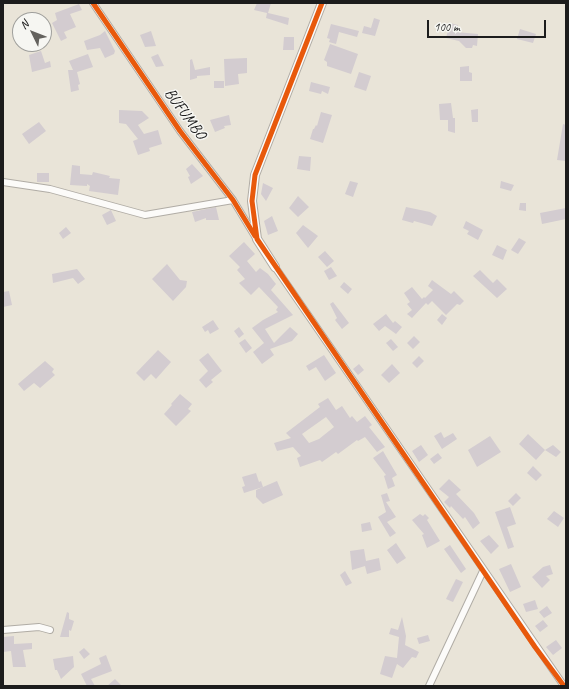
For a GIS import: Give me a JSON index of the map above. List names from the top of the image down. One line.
{"streets":{"street":["BUFUMBO"]},"scale_bar":"100 m","north":"top left"}
